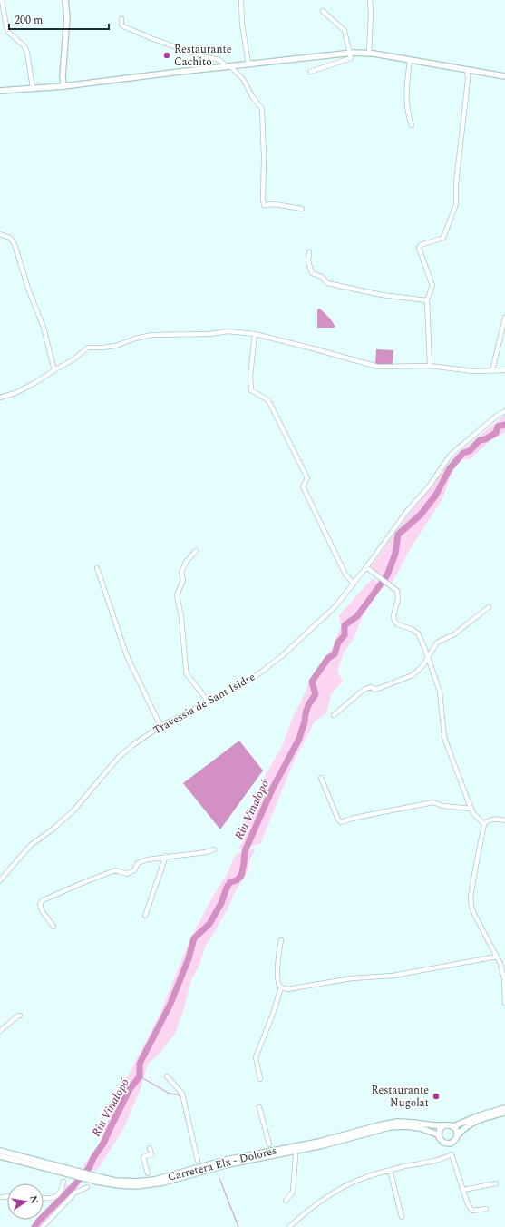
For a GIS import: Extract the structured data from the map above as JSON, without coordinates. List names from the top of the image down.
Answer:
{
  "streets": {
    "main road": ["Carretera Elx - Dolores"],
    "street": ["Travessia de Sant Isidre"]
  },
  "water": ["Riu Vinalopó"],
  "places": ["Restaurante Cachito", "Restaurante Nugolat"],
  "scale_bar": "200 m",
  "north": "right"
}
